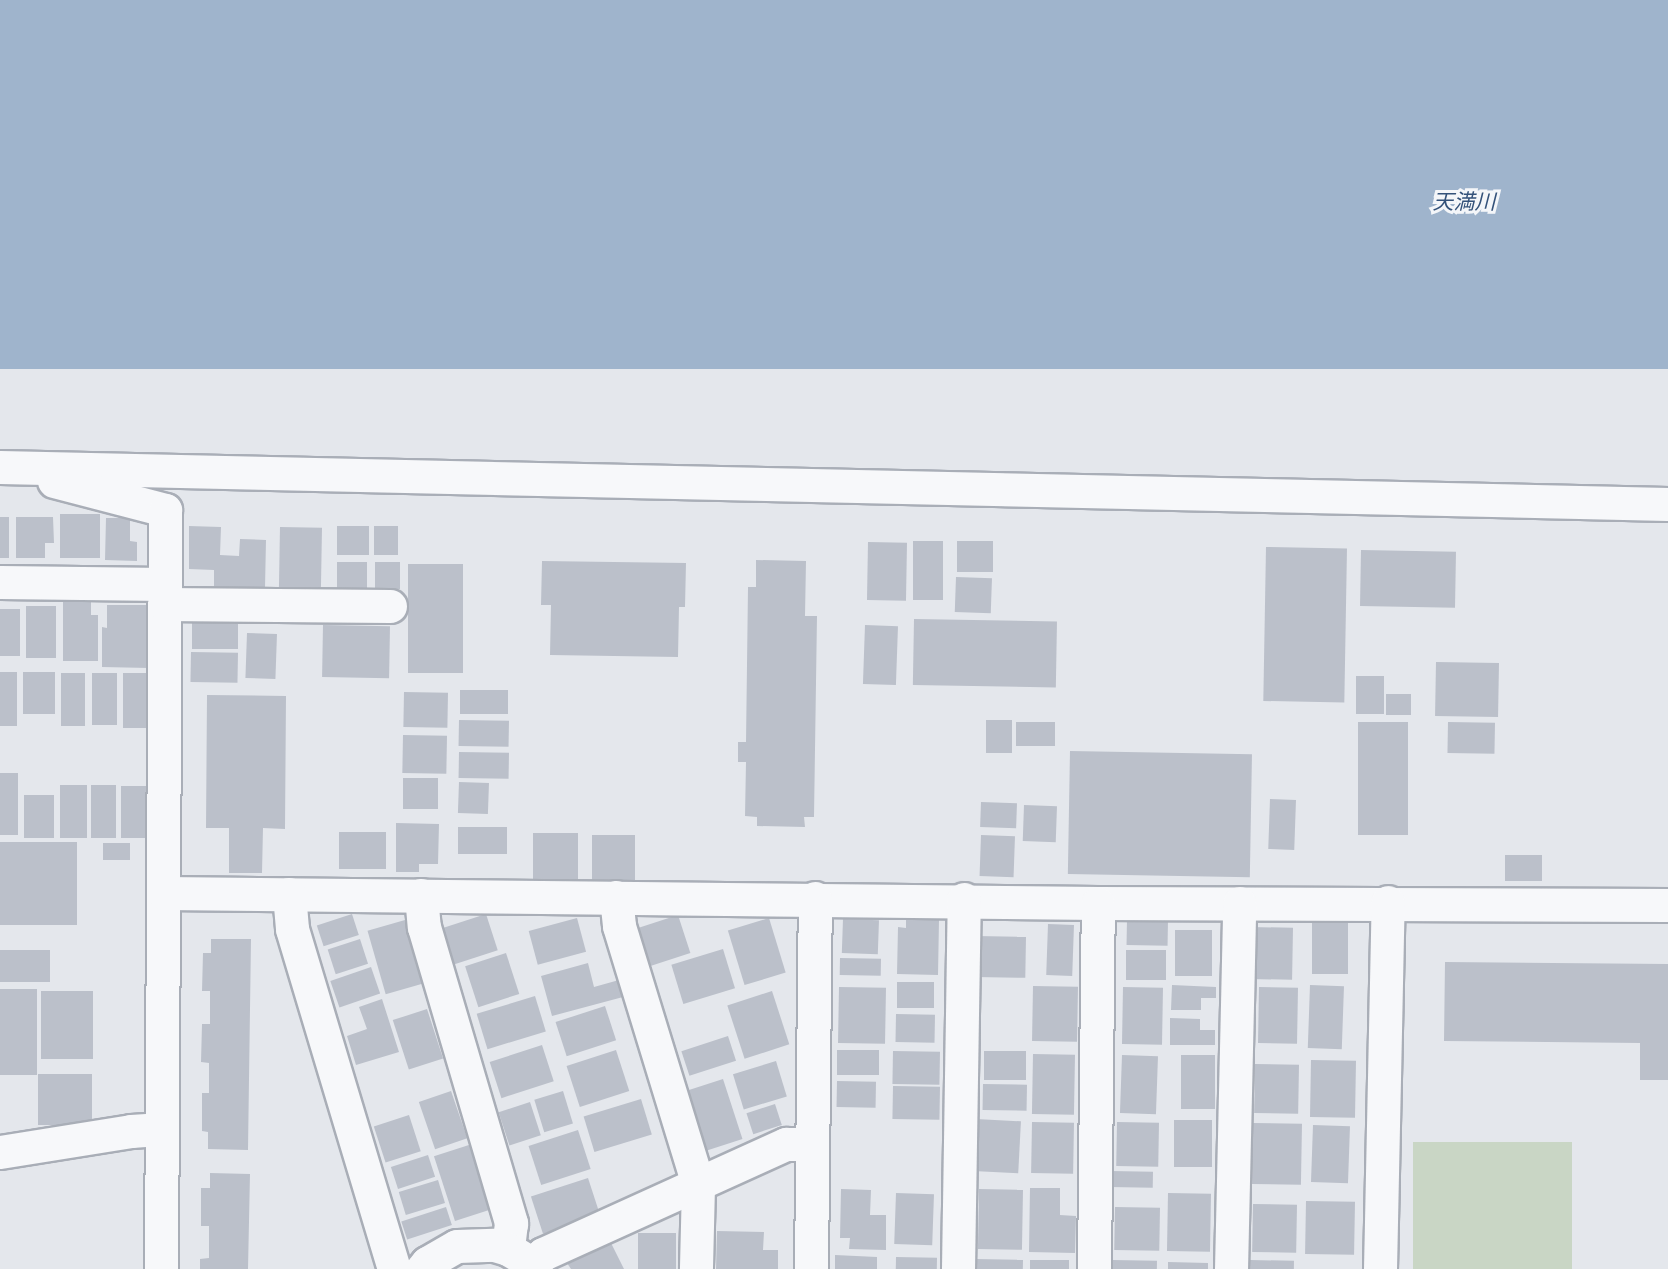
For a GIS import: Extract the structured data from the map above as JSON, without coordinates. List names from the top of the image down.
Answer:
{
  "water": ["天満川"]
}
